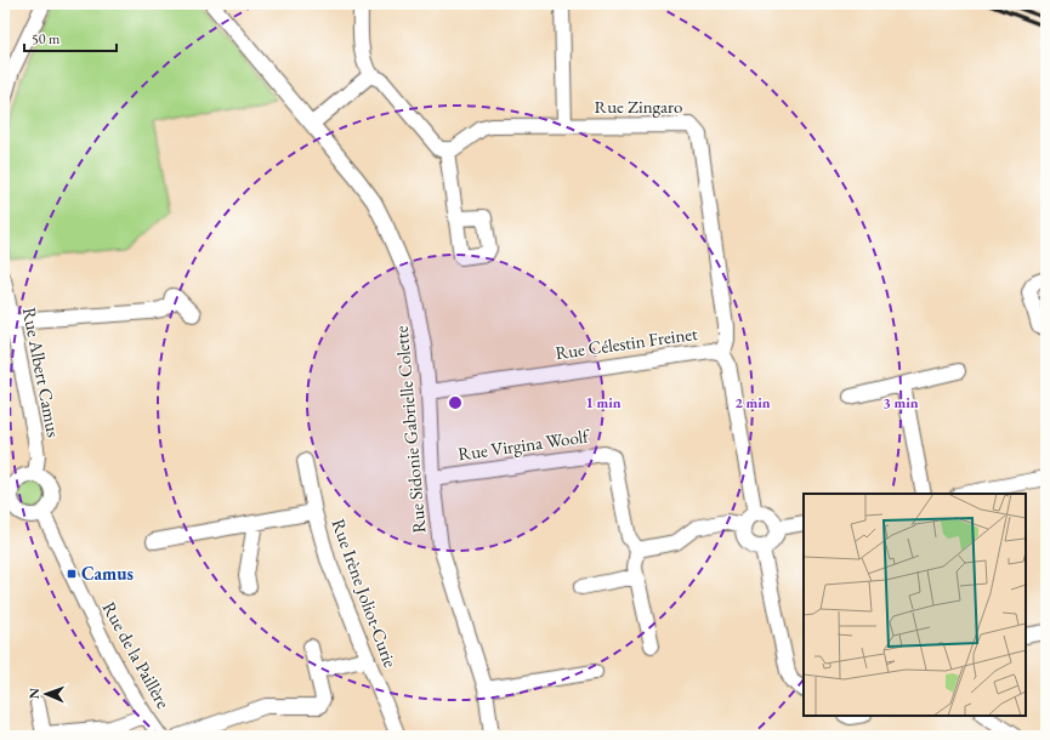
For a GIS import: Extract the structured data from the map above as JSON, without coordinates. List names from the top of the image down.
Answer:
{
  "streets": {
    "street": [
      "Rue Zingaro",
      "Rue Célestin Freinet",
      "Rue Albert Camus",
      "Rue Sidonie Gabrielle Colette",
      "Rue Virgina Woolf",
      "Rue Irène Joliot-Curie",
      "Rue de la Paillère"
    ]
  },
  "crossings": [
    ["Rue Zingaro", "Rue Célestin Freinet"],
    ["Rue Célestin Freinet", "Rue Sidonie Gabrielle Colette"],
    ["Rue Albert Camus", "Rue de la Paillère"],
    ["Rue Sidonie Gabrielle Colette", "Rue Virgina Woolf"]
  ],
  "places": {
    "transit": ["Camus"]
  },
  "scale_bar": "50 m",
  "north": "left",
  "rings": ["1 min", "2 min", "3 min"]
}
